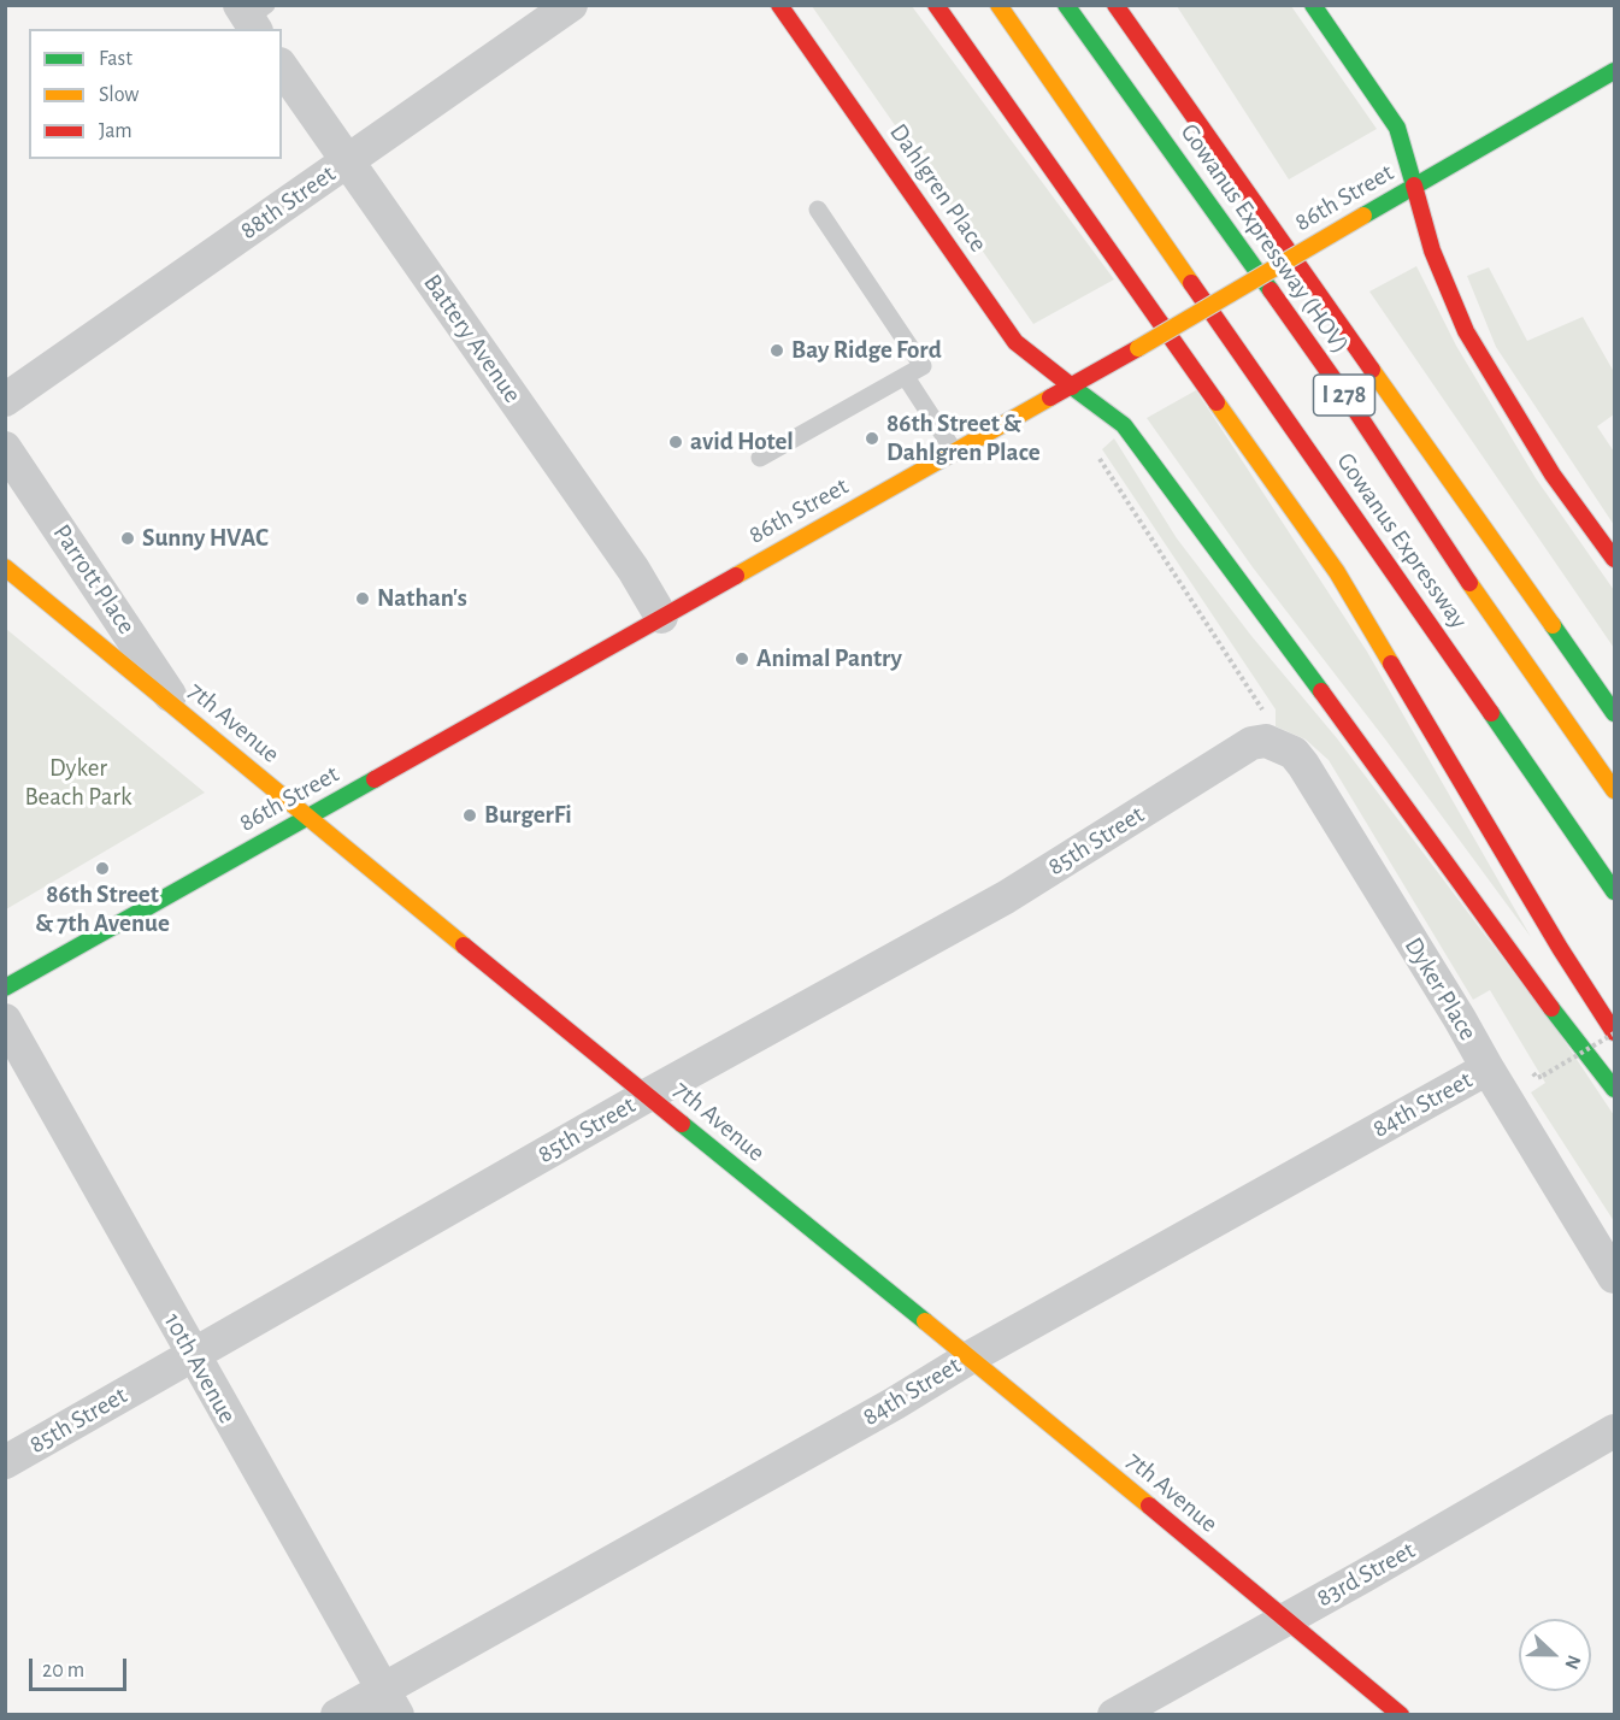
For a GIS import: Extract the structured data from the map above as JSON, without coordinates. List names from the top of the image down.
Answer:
{
  "streets": {
    "main road": [
      "Dahlgren Place",
      "86th Street",
      "Gowanus Expressway (HOV)",
      "I 278",
      "Gowanus Expressway",
      "7th Avenue"
    ],
    "street": [
      "88th Street",
      "Battery Avenue",
      "Parrott Place",
      "85th Street",
      "Dyker Place",
      "84th Street",
      "10th Avenue",
      "83rd Street"
    ]
  },
  "crossings": [
    ["Dahlgren Place", "86th Street"],
    ["86th Street", "Battery Avenue"],
    ["86th Street", "7th Avenue"],
    ["88th Street", "Battery Avenue"],
    ["Parrott Place", "7th Avenue"],
    ["7th Avenue", "85th Street"],
    ["7th Avenue", "84th Street"],
    ["7th Avenue", "83rd Street"],
    ["85th Street", "Dyker Place"],
    ["85th Street", "10th Avenue"],
    ["Dyker Place", "84th Street"],
    ["84th Street", "10th Avenue"]
  ],
  "parks": ["Dyker Beach Park"],
  "places": [
    "Bay Ridge Ford",
    "86th Street & Dahlgren Place",
    "avid Hotel",
    "Sunny HVAC",
    "Nathan's",
    "Animal Pantry",
    "BurgerFi",
    "86th Street & 7th Avenue"
  ],
  "legend": ["Fast", "Slow", "Jam"],
  "scale_bar": "20 m",
  "north": "right"
}
